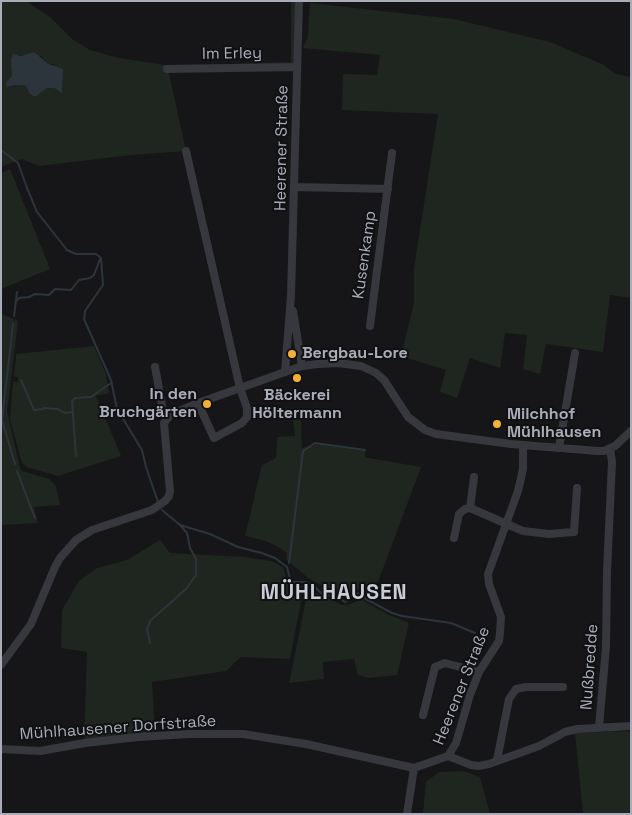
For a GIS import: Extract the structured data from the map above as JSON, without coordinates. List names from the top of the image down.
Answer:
{
  "streets": {
    "street": [
      "Im Erley",
      "Heerener Straße",
      "Kusenkamp",
      "Nußbredde",
      "Mühlhausener Dorfstraße"
    ]
  },
  "crossings": [
    ["Im Erley", "Heerener Straße"],
    ["Heerener Straße", "Kusenkamp"],
    ["Heerener Straße", "Nußbredde"],
    ["Heerener Straße", "Mühlhausener Dorfstraße"]
  ],
  "districts": ["MÜHLHAUSEN"],
  "places": [
    "Bergbau-Lore",
    "Bäckerei Höltermann",
    "In den Bruchgärten",
    "Milchhof Mühlhausen"
  ]
}
